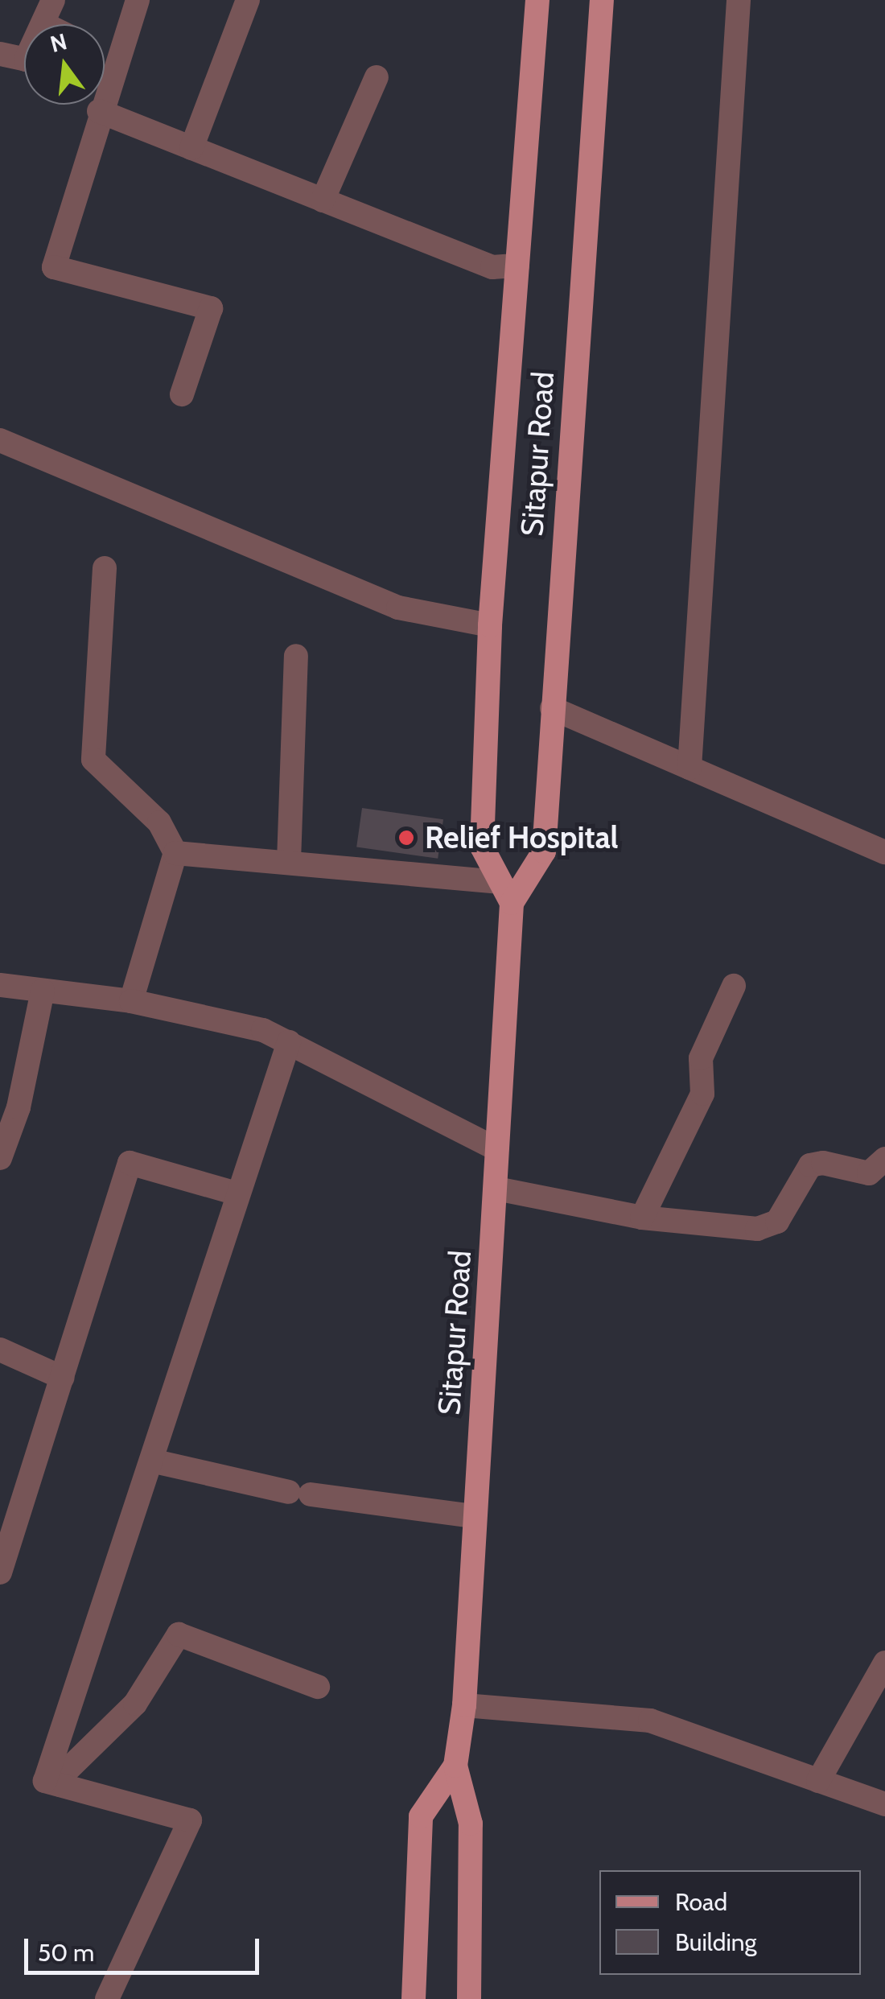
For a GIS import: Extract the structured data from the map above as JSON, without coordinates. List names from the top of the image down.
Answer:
{
  "streets": {
    "main road": ["Sitapur Road"]
  },
  "places": ["Relief Hospital"],
  "legend": ["Road", "Building"],
  "scale_bar": "50 m",
  "north": "top"
}
